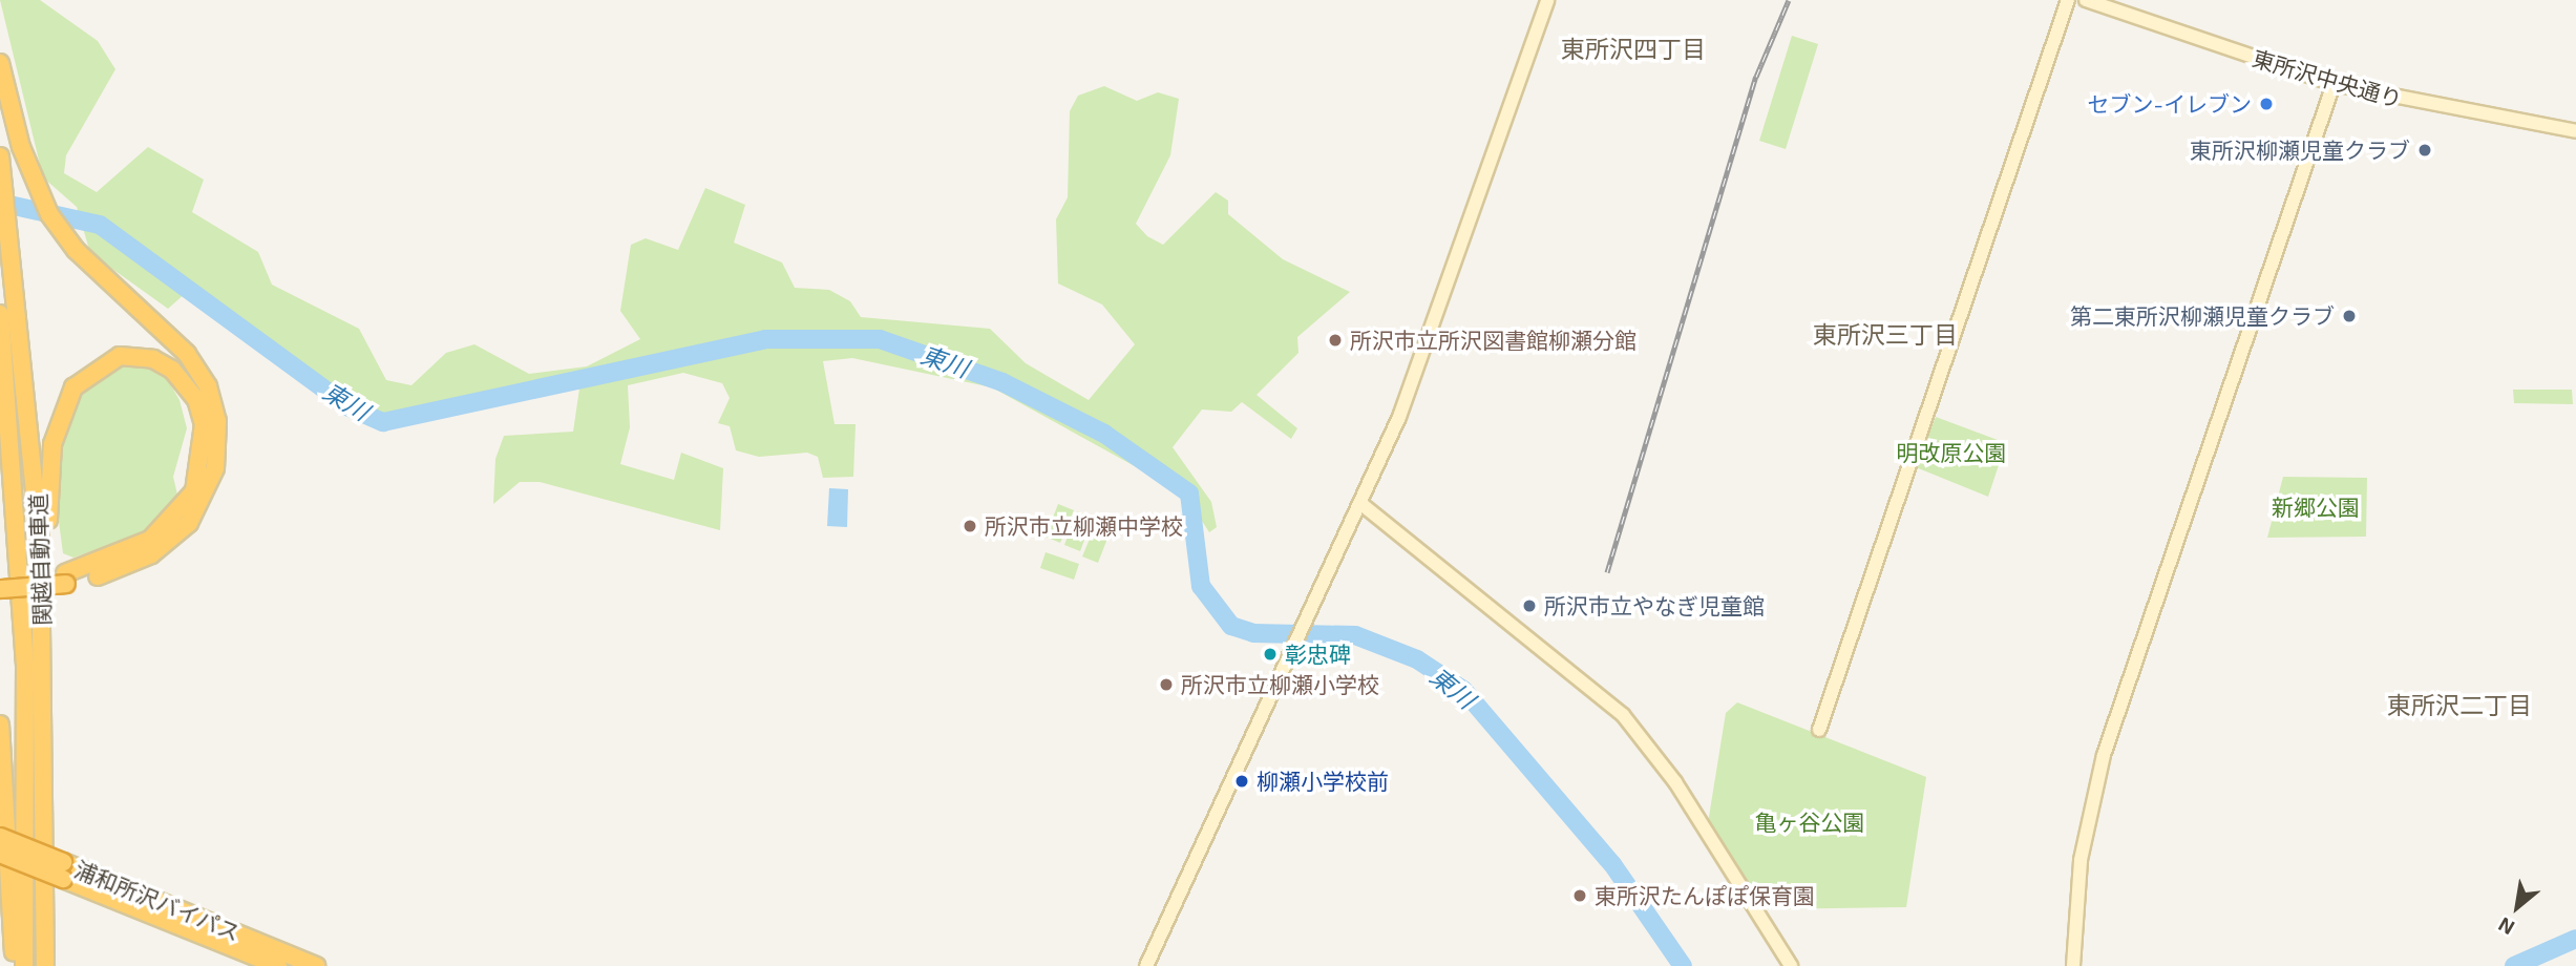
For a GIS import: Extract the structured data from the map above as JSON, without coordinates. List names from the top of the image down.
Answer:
{
  "streets": {
    "highway": ["関越自動車道", "浦和所沢バイパス"],
    "street": ["東所沢中央通り"]
  },
  "districts": ["東所沢四丁目", "東所沢三丁目", "東所沢二丁目"],
  "water": ["東川"],
  "parks": ["明改原公園", "新郷公園", "亀ヶ谷公園"],
  "places": [
    "セブン-イレブン",
    "東所沢柳瀬児童クラブ",
    "第二東所沢柳瀬児童クラブ",
    "所沢市立所沢図書館柳瀬分館",
    "所沢市立柳瀬中学校",
    "所沢市立やなぎ児童館",
    "彰忠碑",
    "所沢市立柳瀬小学校",
    "柳瀬小学校前",
    "東所沢たんぽぽ保育園"
  ],
  "north": "bottom left"
}
